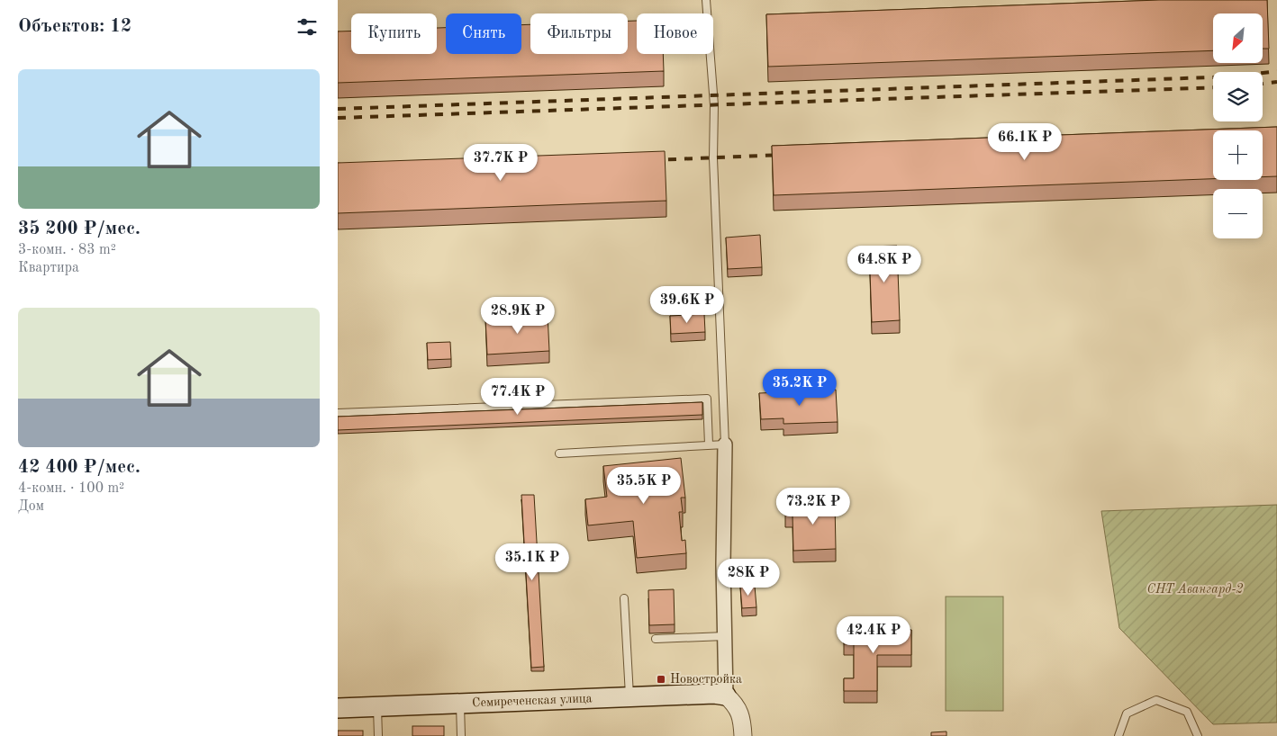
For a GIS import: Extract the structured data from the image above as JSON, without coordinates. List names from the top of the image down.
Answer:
{
  "streets": {
    "main road": ["Семиреченская улица"]
  },
  "parks": ["СНТ Авангард-2"],
  "places": {
    "transit": ["Новостройка"]
  },
  "north": "bottom left",
  "page": {
    "heading": "Объектов: 12",
    "map_buttons": ["+", "−"],
    "chip": [
      "Купить",
      "Снять",
      "Фильтры",
      "Новое"
    ],
    "list": [
      {
        "name": "35 200 ₽/мес.",
        "note": "3-комн. · 83 m² · Квартира"
      },
      {
        "name": "42 400 ₽/мес.",
        "note": "4-комн. · 100 m² · Дом"
      }
    ],
    "price": [
      "66.1K ₽",
      "37.7K ₽",
      "64.8K ₽",
      "39.6K ₽",
      "28.9K ₽",
      "35.2K ₽",
      "77.4K ₽",
      "35.5K ₽",
      "73.2K ₽",
      "35.1K ₽",
      "28K ₽",
      "42.4K ₽"
    ]
  }
}
